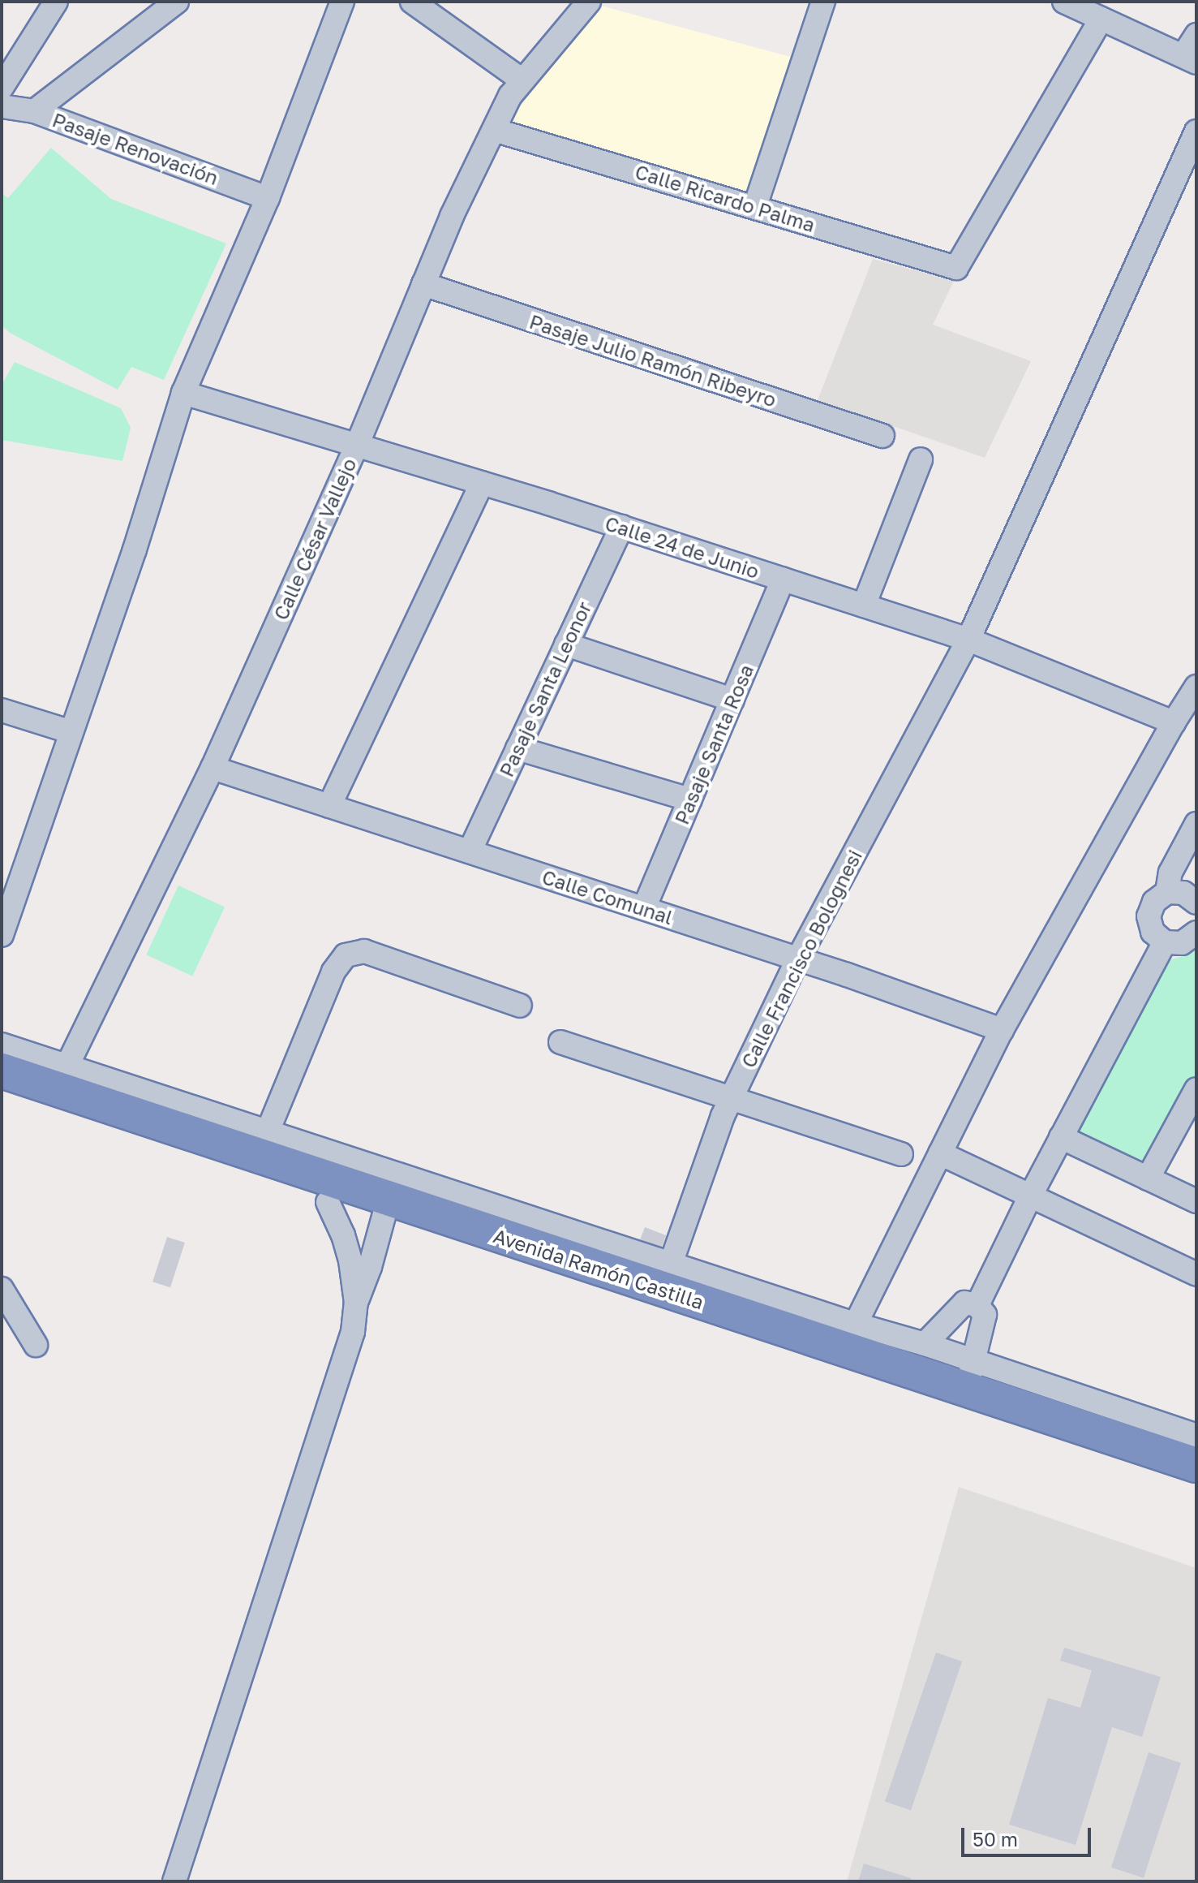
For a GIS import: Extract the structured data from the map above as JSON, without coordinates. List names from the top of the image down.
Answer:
{
  "streets": {
    "highway": ["Avenida Ramón Castilla"],
    "street": [
      "Pasaje Renovación",
      "Calle Ricardo Palma",
      "Pasaje Julio Ramón Ribeyro",
      "Calle César Vallejo",
      "Calle 24 de Junio",
      "Pasaje Santa Leonor",
      "Pasaje Santa Rosa",
      "Calle Comunal",
      "Calle Francisco Bolognesi"
    ]
  },
  "crossings": [
    ["Calle Ricardo Palma", "Calle César Vallejo"],
    ["Pasaje Julio Ramón Ribeyro", "Calle César Vallejo"],
    ["Calle César Vallejo", "Calle 24 de Junio"],
    ["Calle César Vallejo", "Calle Comunal"],
    ["Calle César Vallejo", "Avenida Ramón Castilla"],
    ["Calle 24 de Junio", "Pasaje Santa Leonor"],
    ["Calle 24 de Junio", "Pasaje Santa Rosa"],
    ["Calle 24 de Junio", "Calle Francisco Bolognesi"],
    ["Pasaje Santa Leonor", "Calle Comunal"],
    ["Pasaje Santa Rosa", "Calle Comunal"],
    ["Calle Comunal", "Calle Francisco Bolognesi"],
    ["Calle Francisco Bolognesi", "Avenida Ramón Castilla"]
  ],
  "scale_bar": "50 m"
}
